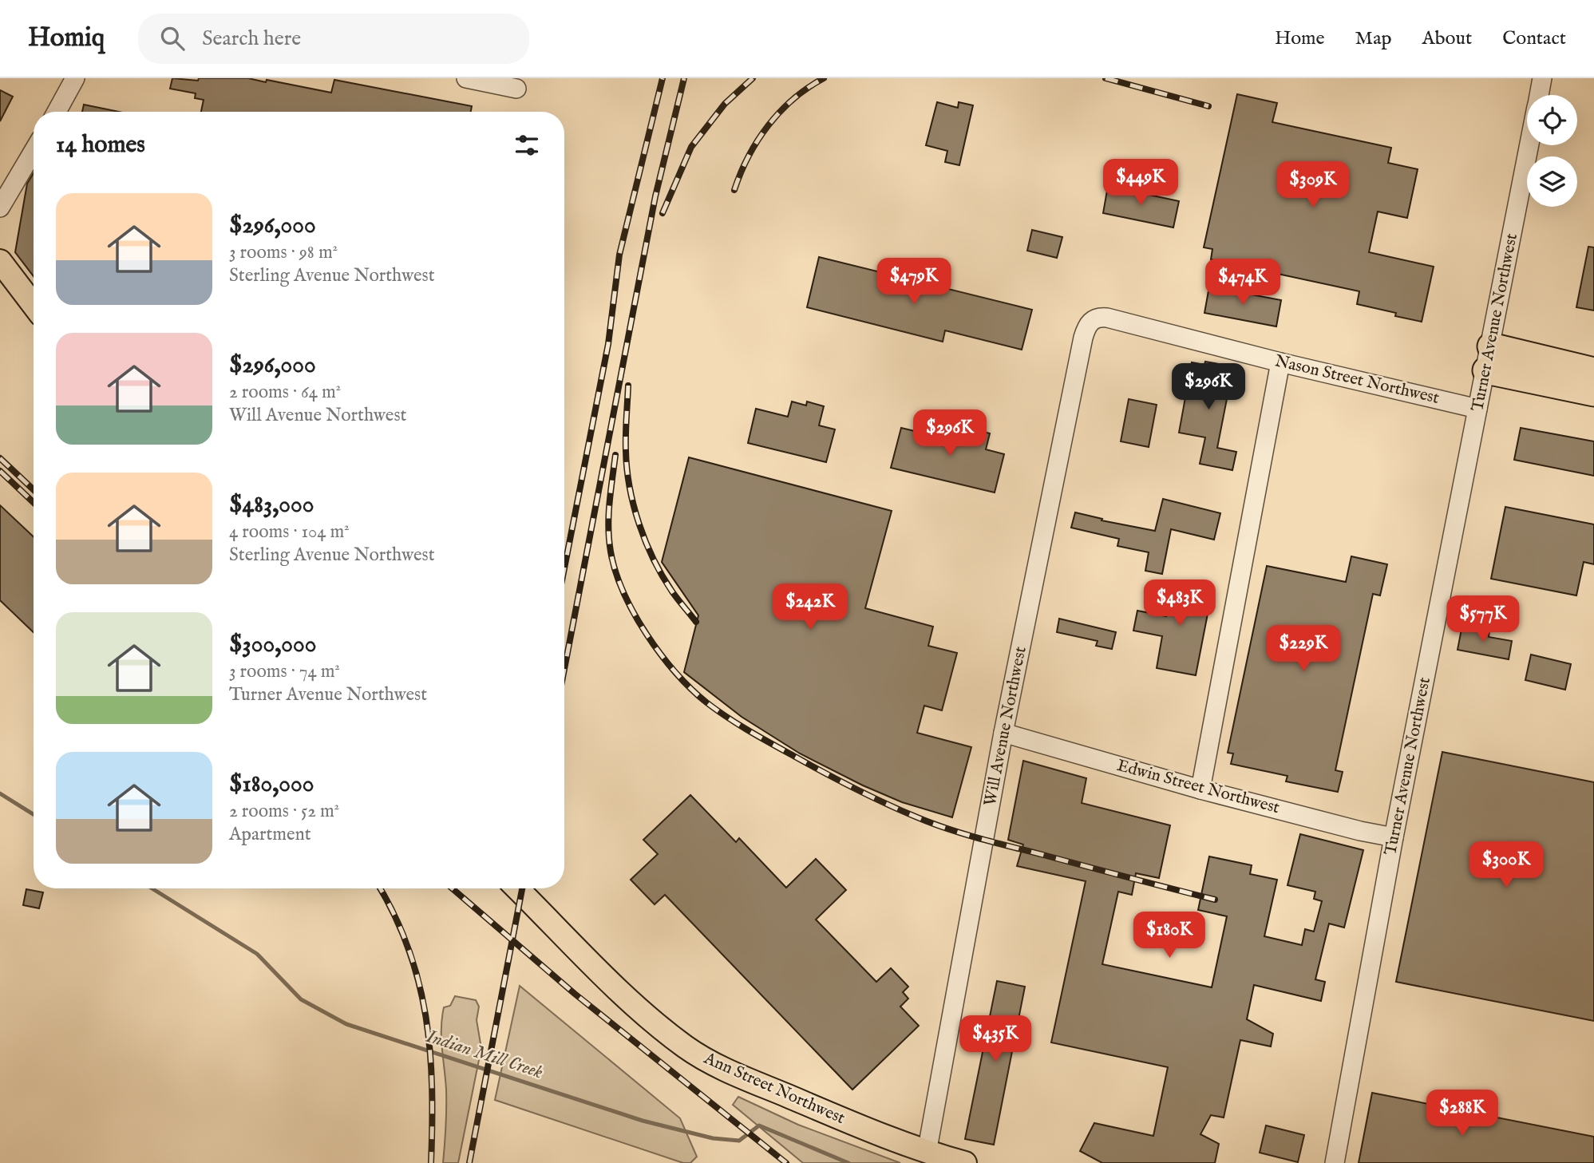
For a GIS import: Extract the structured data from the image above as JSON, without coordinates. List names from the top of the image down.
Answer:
{
  "streets": {
    "main road": ["Ann Street Northwest"],
    "street": [
      "Turner Avenue Northwest",
      "Nason Street Northwest",
      "Will Avenue Northwest",
      "Edwin Street Northwest"
    ]
  },
  "crossings": [
    ["Turner Avenue Northwest", "Nason Street Northwest"],
    ["Turner Avenue Northwest", "Edwin Street Northwest"],
    ["Nason Street Northwest", "Will Avenue Northwest"],
    ["Will Avenue Northwest", "Edwin Street Northwest"],
    ["Will Avenue Northwest", "Ann Street Northwest"]
  ],
  "water": ["Indian Mill Creek"],
  "page": {
    "header": "Homiq",
    "search": "Search here",
    "nav": [
      "Home",
      "Map",
      "About",
      "Contact"
    ],
    "heading": "14 homes",
    "price": [
      "$449K",
      "$309K",
      "$479K",
      "$474K",
      "$296K",
      "$296K",
      "$483K",
      "$242K",
      "$577K",
      "$229K",
      "$300K",
      "$180K",
      "$435K",
      "$288K"
    ],
    "list": [
      {
        "name": "$296,000",
        "note": "3 rooms · 98 m² · Sterling Avenue Northwest"
      },
      {
        "name": "$296,000",
        "note": "2 rooms · 64 m² · Will Avenue Northwest"
      },
      {
        "name": "$483,000",
        "note": "4 rooms · 104 m² · Sterling Avenue Northwest"
      },
      {
        "name": "$300,000",
        "note": "3 rooms · 74 m² · Turner Avenue Northwest"
      },
      {
        "name": "$180,000",
        "note": "2 rooms · 52 m² · Apartment"
      }
    ]
  }
}
